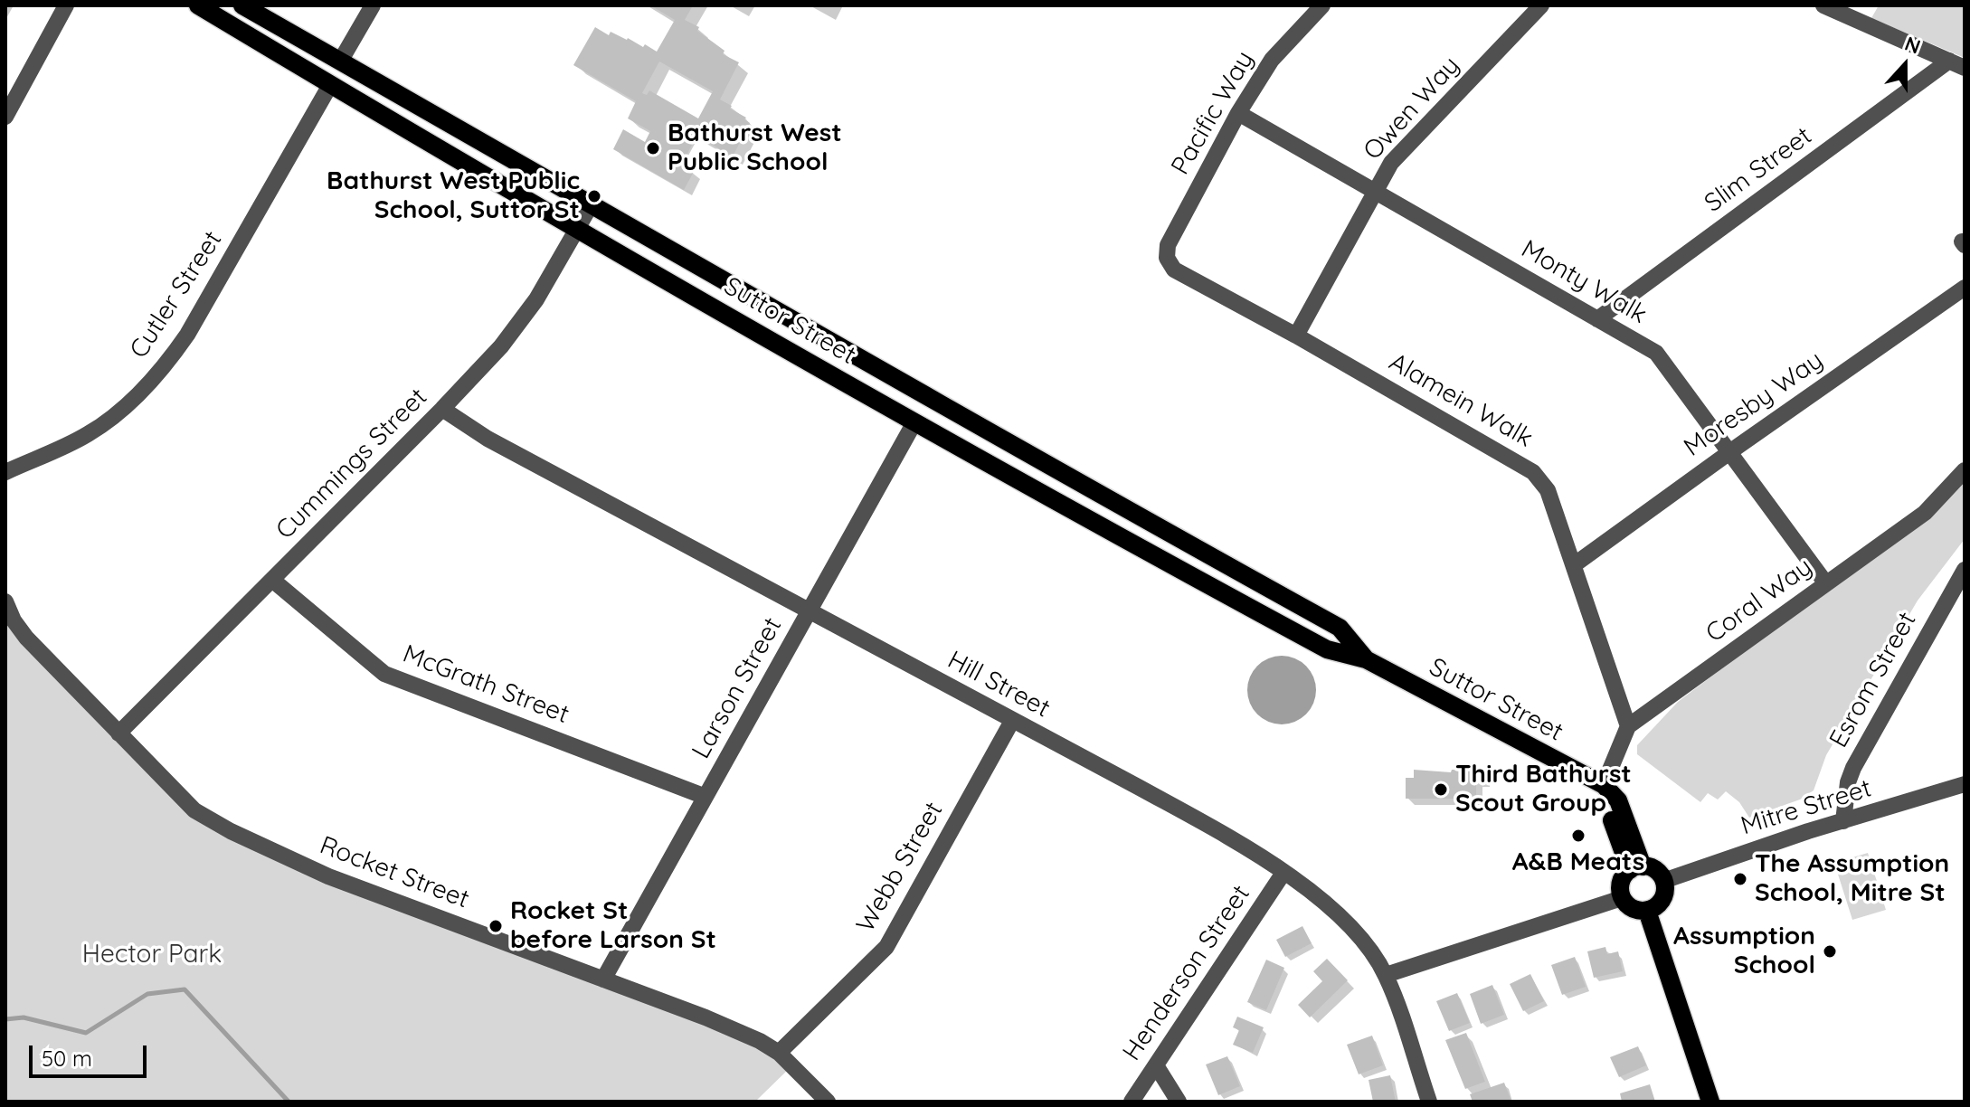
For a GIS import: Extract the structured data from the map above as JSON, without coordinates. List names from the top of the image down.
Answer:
{
  "streets": {
    "main road": ["Suttor Street"],
    "street": [
      "Owen Way",
      "Pacific Way",
      "Slim Street",
      "Monty Walk",
      "Cutler Street",
      "Alamein Walk",
      "Moresby Way",
      "Cummings Street",
      "Coral Way",
      "Esrom Street",
      "McGrath Street",
      "Hill Street",
      "Larson Street",
      "Mitre Street",
      "Webb Street",
      "Rocket Street",
      "Henderson Street"
    ]
  },
  "crossings": [
    ["Owen Way", "Monty Walk"],
    ["Owen Way", "Alamein Walk"],
    ["Pacific Way", "Monty Walk"],
    ["Pacific Way", "Alamein Walk"],
    ["Slim Street", "Monty Walk"],
    ["Monty Walk", "Moresby Way"],
    ["Monty Walk", "Coral Way"],
    ["Cutler Street", "Suttor Street"],
    ["Suttor Street", "Cummings Street"],
    ["Suttor Street", "Larson Street"],
    ["Suttor Street", "Mitre Street"],
    ["Alamein Walk", "Moresby Way"],
    ["Alamein Walk", "Coral Way"],
    ["Cummings Street", "McGrath Street"],
    ["Cummings Street", "Hill Street"],
    ["Cummings Street", "Rocket Street"],
    ["Esrom Street", "Mitre Street"],
    ["McGrath Street", "Larson Street"],
    ["Hill Street", "Larson Street"],
    ["Hill Street", "Webb Street"],
    ["Hill Street", "Henderson Street"],
    ["Larson Street", "Rocket Street"],
    ["Webb Street", "Rocket Street"]
  ],
  "parks": ["Hector Park"],
  "places": [
    "Bathurst West Public School",
    "Bathurst West Public School, Suttor St",
    "Third Bathurst Scout Group",
    "A&B Meats",
    "The Assumption School, Mitre St",
    "Rocket St before Larson St",
    "Assumption School"
  ],
  "scale_bar": "50 m",
  "north": "top"
}
